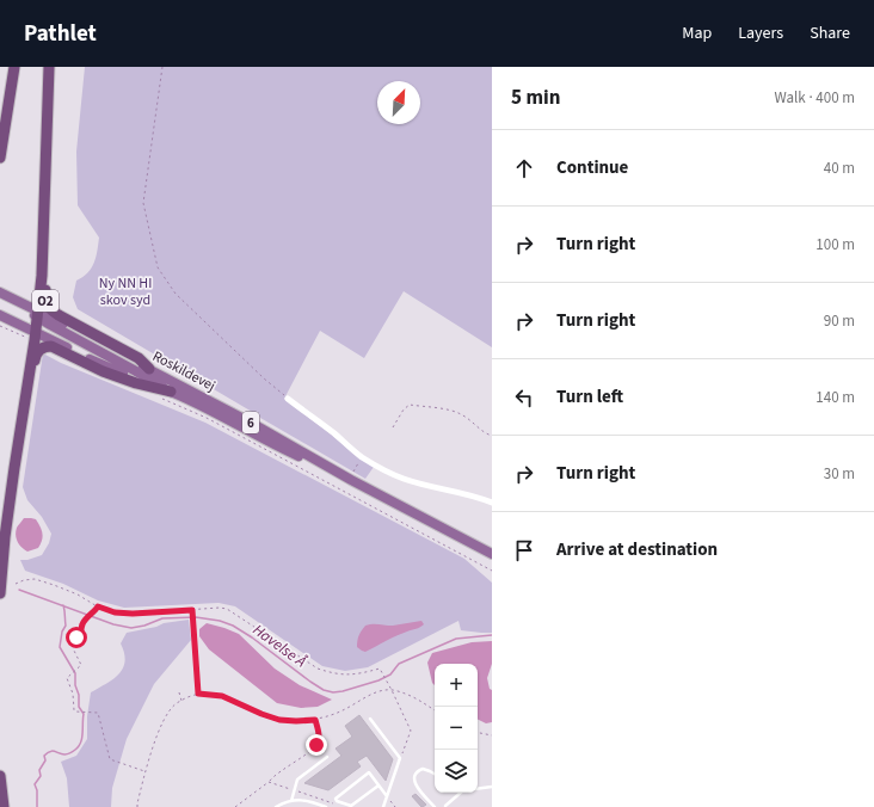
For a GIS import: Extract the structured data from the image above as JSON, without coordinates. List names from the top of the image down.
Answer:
{
  "streets": {
    "highway": ["O2"],
    "main road": ["Roskildevej", "6"]
  },
  "crossings": [
    ["O2", "Roskildevej"]
  ],
  "water": ["Havelse Å"],
  "parks": ["Ny NN HI skov syd"],
  "north": "top right",
  "page": {
    "header": "Pathlet",
    "nav": ["Map", "Layers", "Share"],
    "heading": ["5 min", "Walk · 400 m"],
    "list": [
      ["Continue", "40 m"],
      ["Turn right", "100 m"],
      ["Turn right", "90 m"],
      ["Turn left", "140 m"],
      ["Turn right", "30 m"],
      "Arrive at destination"
    ],
    "map_buttons": ["+", "−"]
  }
}
